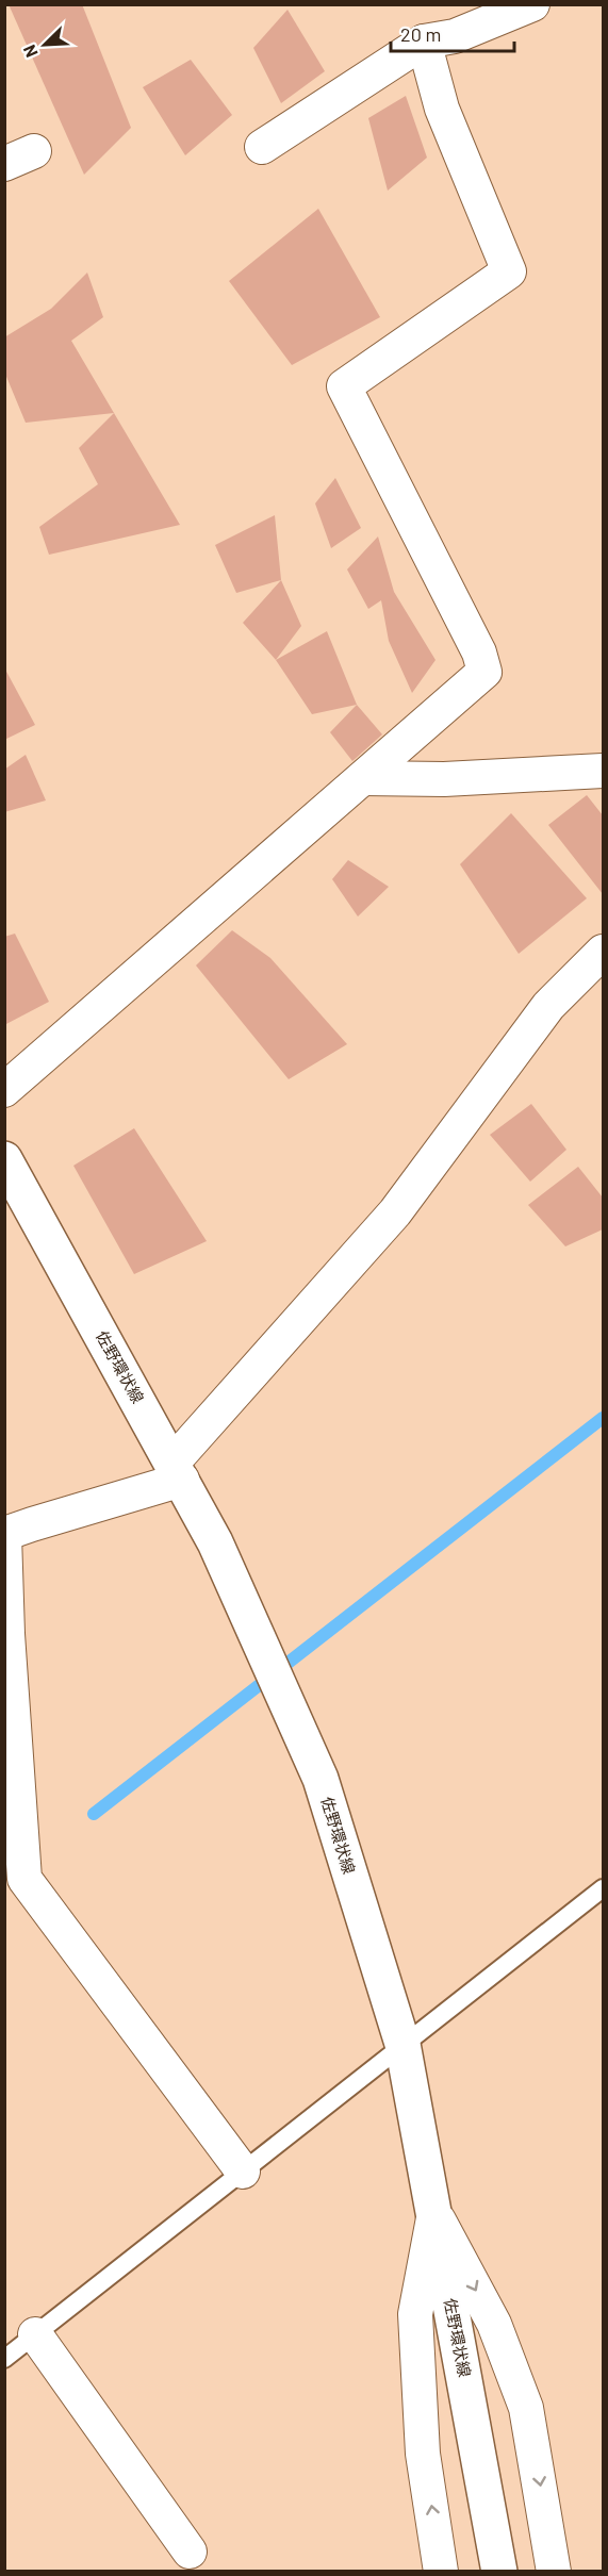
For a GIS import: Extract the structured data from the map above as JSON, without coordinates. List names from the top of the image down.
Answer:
{
  "streets": {
    "main road": ["佐野環状線"]
  },
  "scale_bar": "20 m",
  "north": "bottom left"
}
